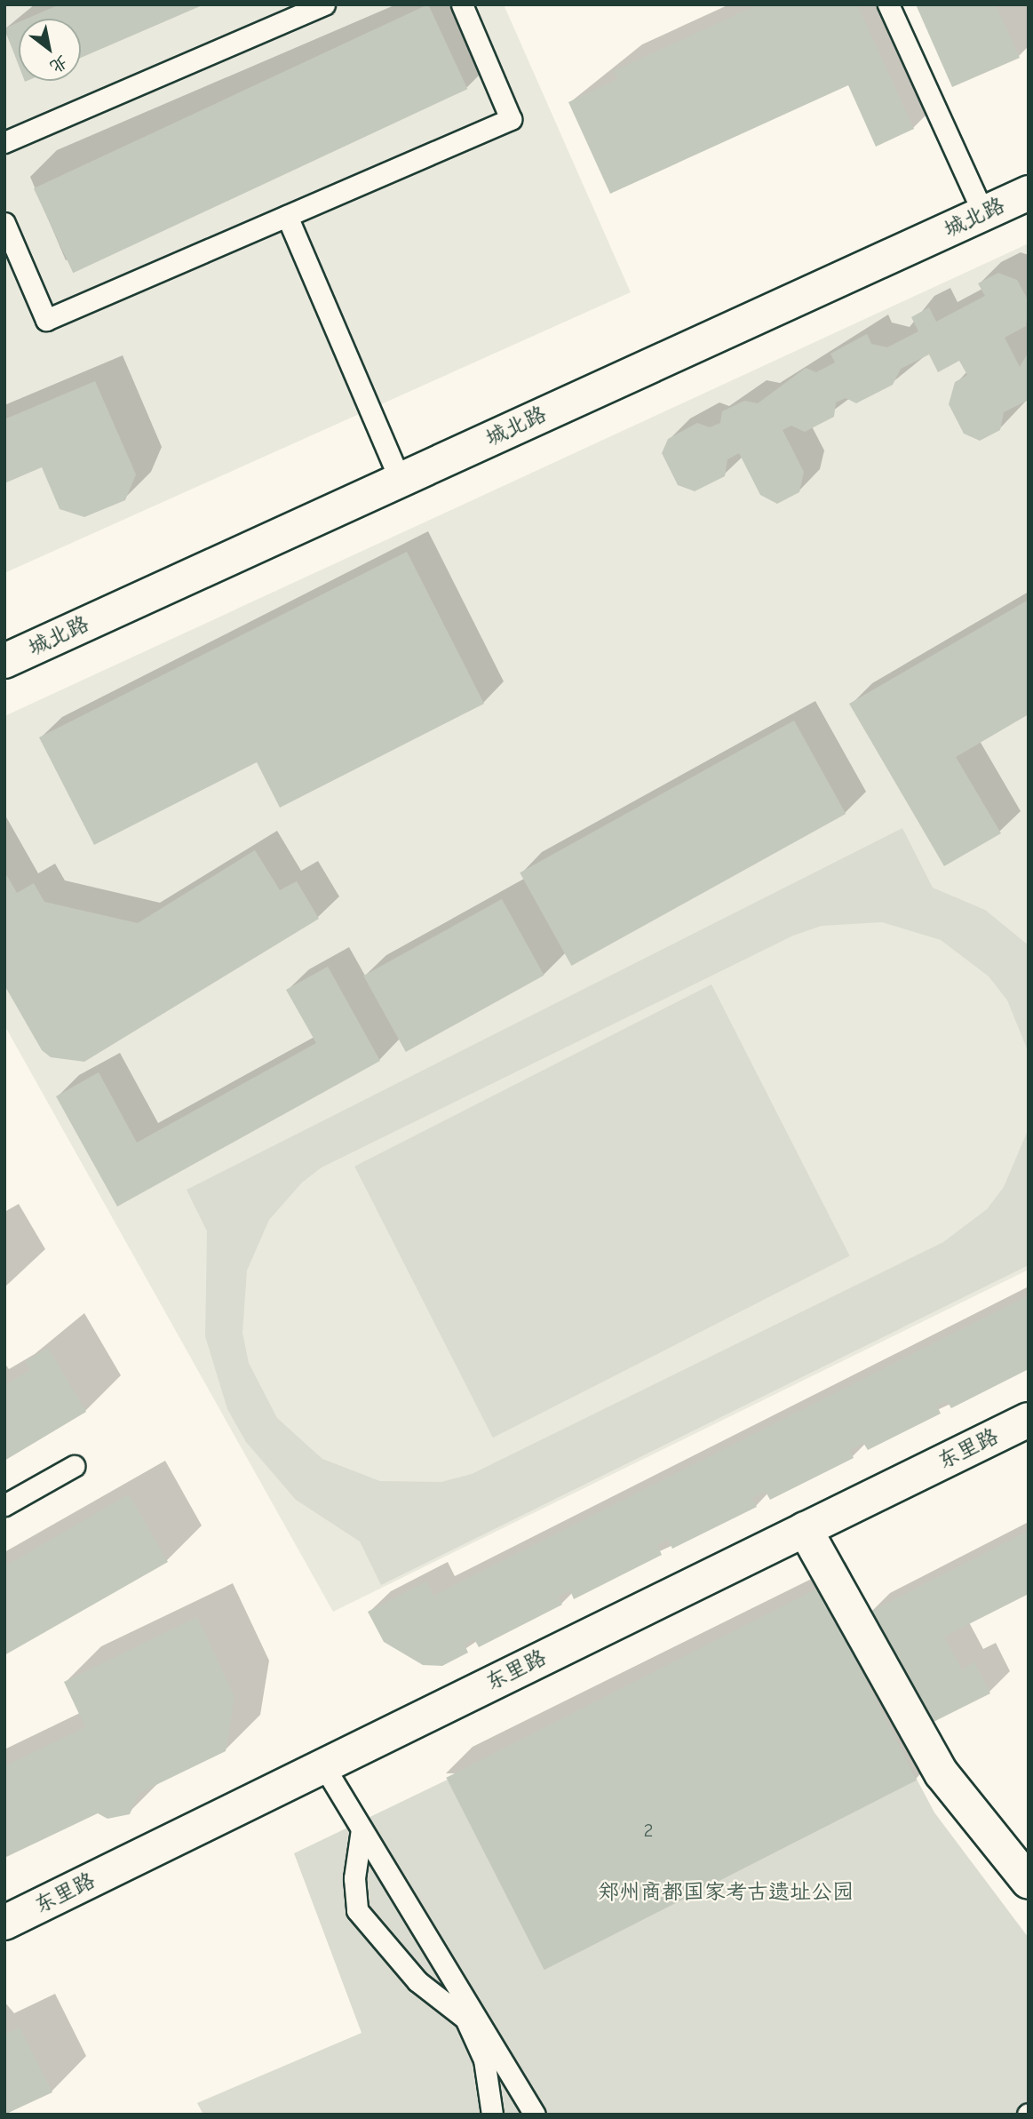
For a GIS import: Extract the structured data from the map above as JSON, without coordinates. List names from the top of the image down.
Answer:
{
  "streets": {
    "street": ["城北路", "东里路"]
  },
  "parks": ["郑州商都国家考古遗址公园"],
  "house_numbers": ["2"],
  "north": "bottom right"
}
